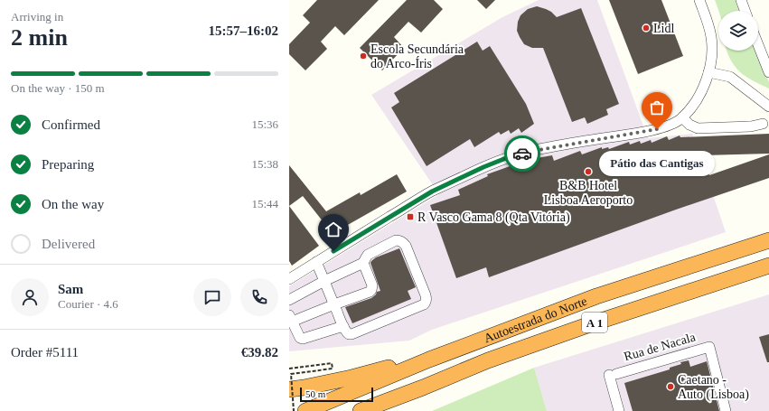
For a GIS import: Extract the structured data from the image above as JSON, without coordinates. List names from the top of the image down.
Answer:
{
  "streets": {
    "highway": ["Autoestrada do Norte", "A 1"],
    "street": ["Rua de Nacala"]
  },
  "places": {
    "other": [
      "Lidl",
      "Escola Secundária do Arco-Íris",
      "Pátio das Cantigas",
      "B&B Hotel Lisboa Aeroporto",
      "Caetano - Auto (Lisboa)"
    ],
    "transit": ["R Vasco Gama 8 (Qta Vitória)"]
  },
  "scale_bar": "50 m",
  "page": {
    "heading": ["2 min", "Arriving in", "15:57–16:02"],
    "panel": [
      "Sam",
      "Courier · 4.6",
      "Order #5111",
      "€39.82"
    ],
    "bar": "On the way · 150 m",
    "list": [
      ["Confirmed", "15:36"],
      ["Preparing", "15:38"],
      ["On the way", "15:44"],
      "Delivered"
    ],
    "bubble": "Pátio das Cantigas",
    "scale": "50 m"
  }
}
